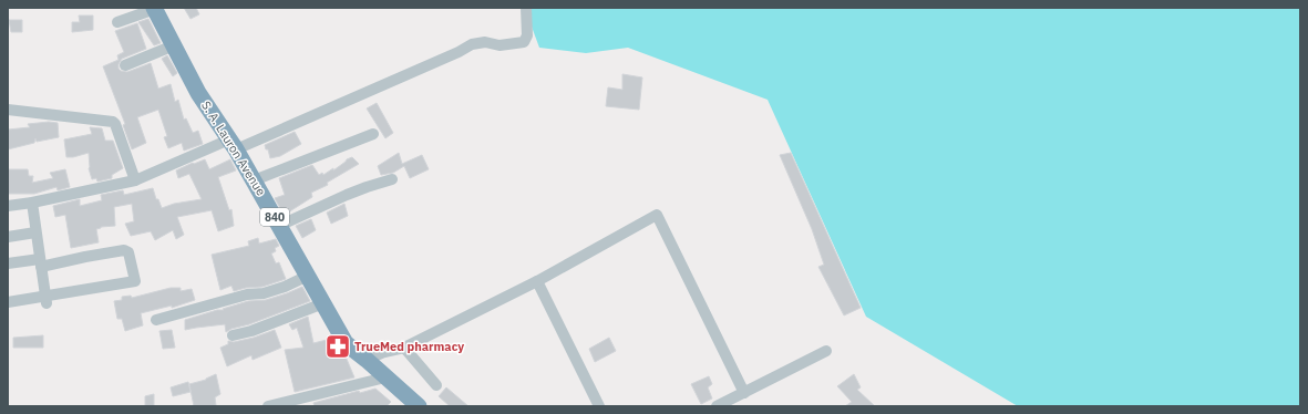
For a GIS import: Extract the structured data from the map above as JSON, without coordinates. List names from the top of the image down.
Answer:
{
  "streets": {
    "highway": ["S. A. Lauron Avenue", "840"]
  },
  "places": {
    "pharmacy": ["TrueMed pharmacy"]
  }
}
